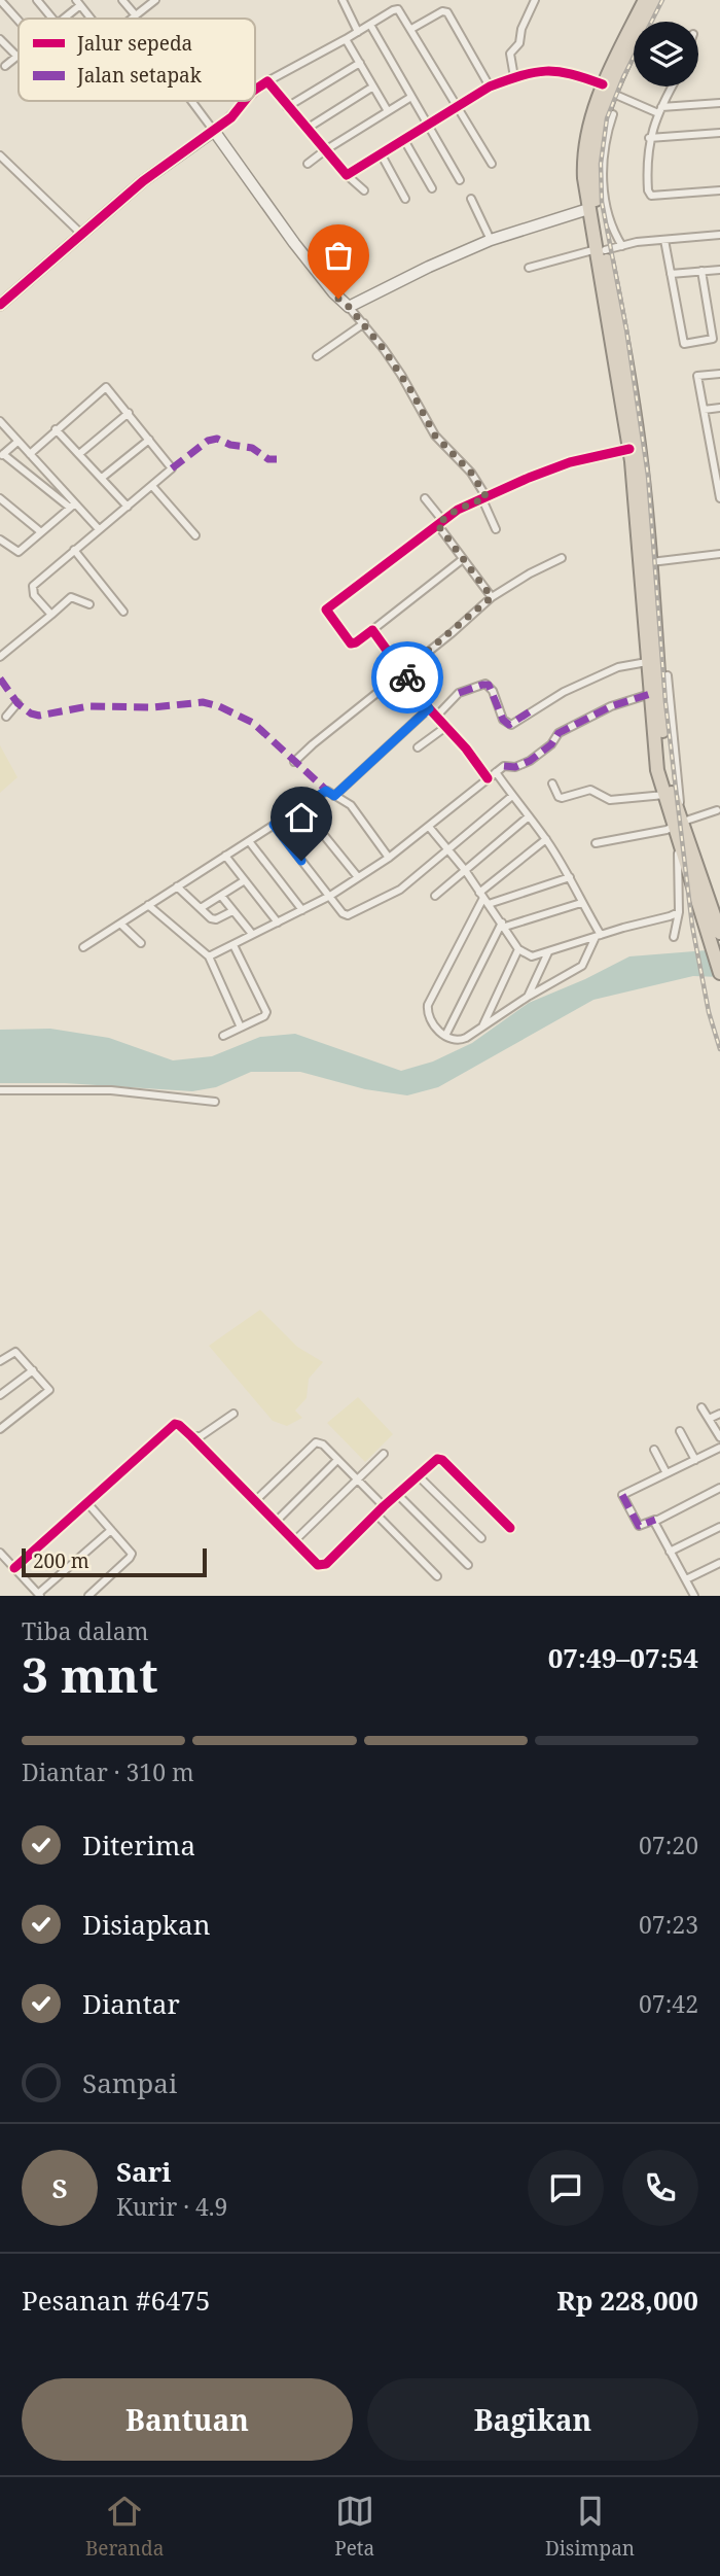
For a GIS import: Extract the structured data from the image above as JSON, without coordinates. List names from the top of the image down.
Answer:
{
  "legend": ["Jalur sepeda", "Jalan setapak"],
  "scale_bar": "200 m",
  "page": {
    "scale": "200 m",
    "heading": ["3 mnt", "Tiba dalam", "07:49–07:54"],
    "panel": [
      "Sari",
      "Kurir · 4.9",
      "Pesanan #6475",
      "Rp 228,000"
    ],
    "bar": "Diantar · 310 m",
    "list": [
      ["Diterima", "07:20"],
      ["Disiapkan", "07:23"],
      ["Diantar", "07:42"],
      "Sampai"
    ],
    "round": "S",
    "buttons": ["Bantuan", "Bagikan"],
    "tabs": ["Beranda", "Peta", "Disimpan"]
  }
}
